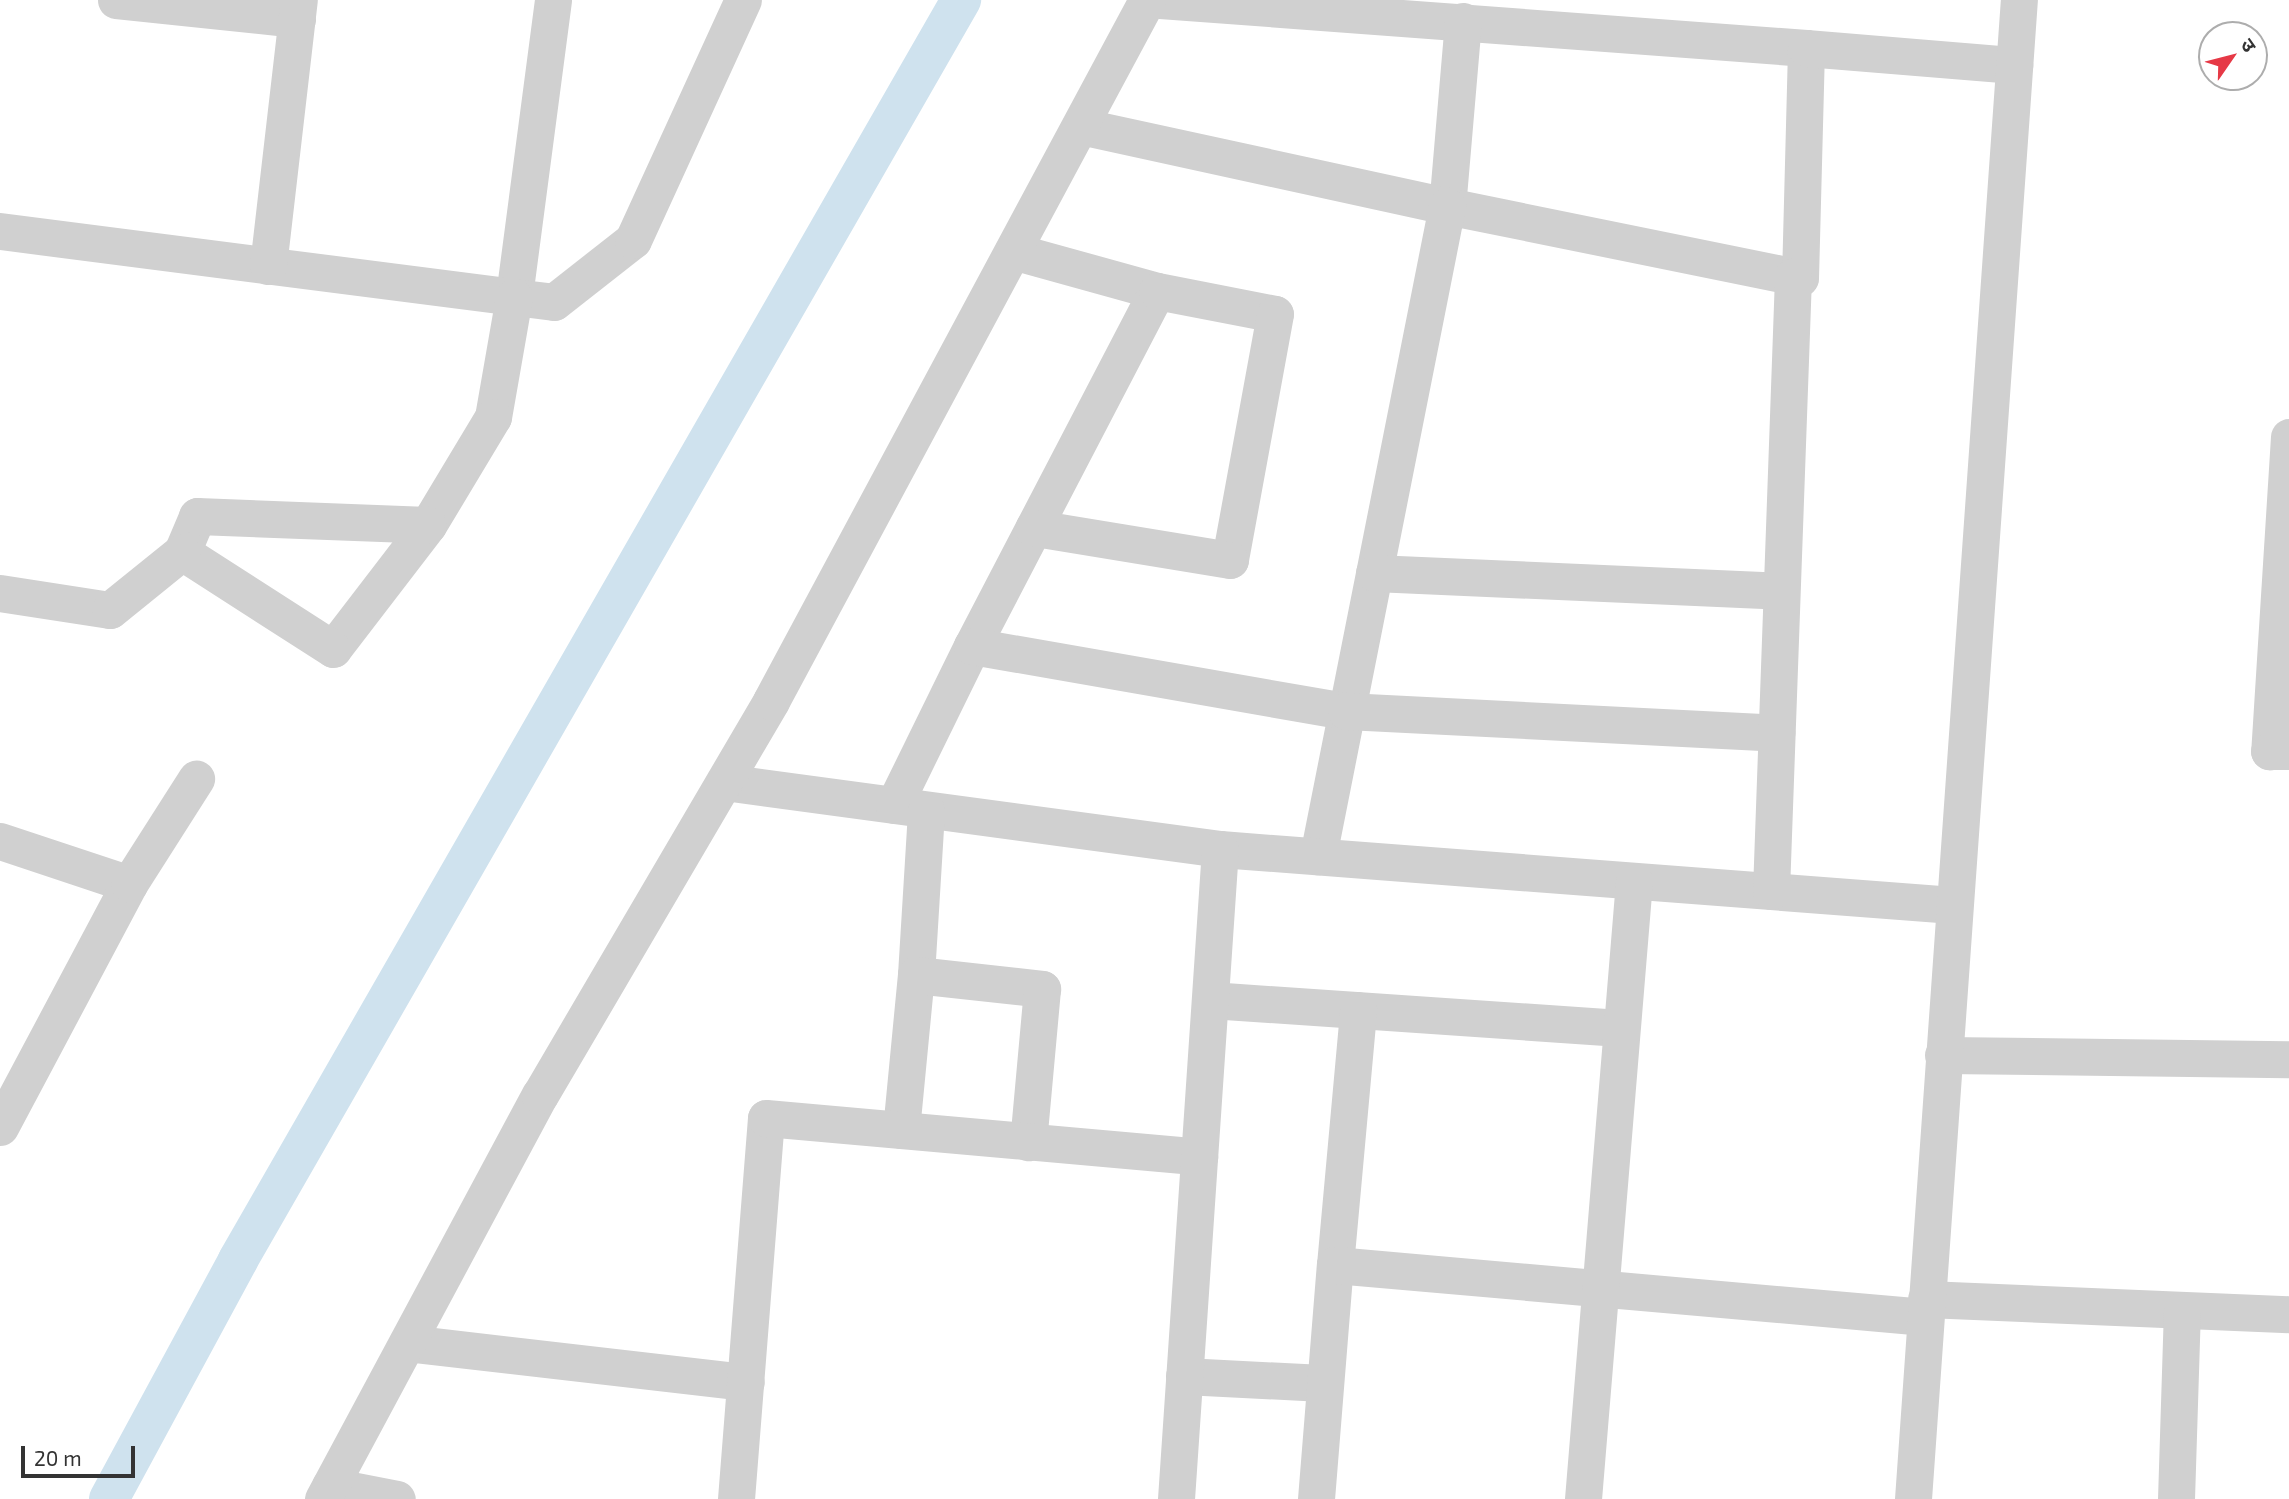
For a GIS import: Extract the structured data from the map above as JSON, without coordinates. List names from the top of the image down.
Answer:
{
  "scale_bar": "20 m",
  "north": "top right"
}
